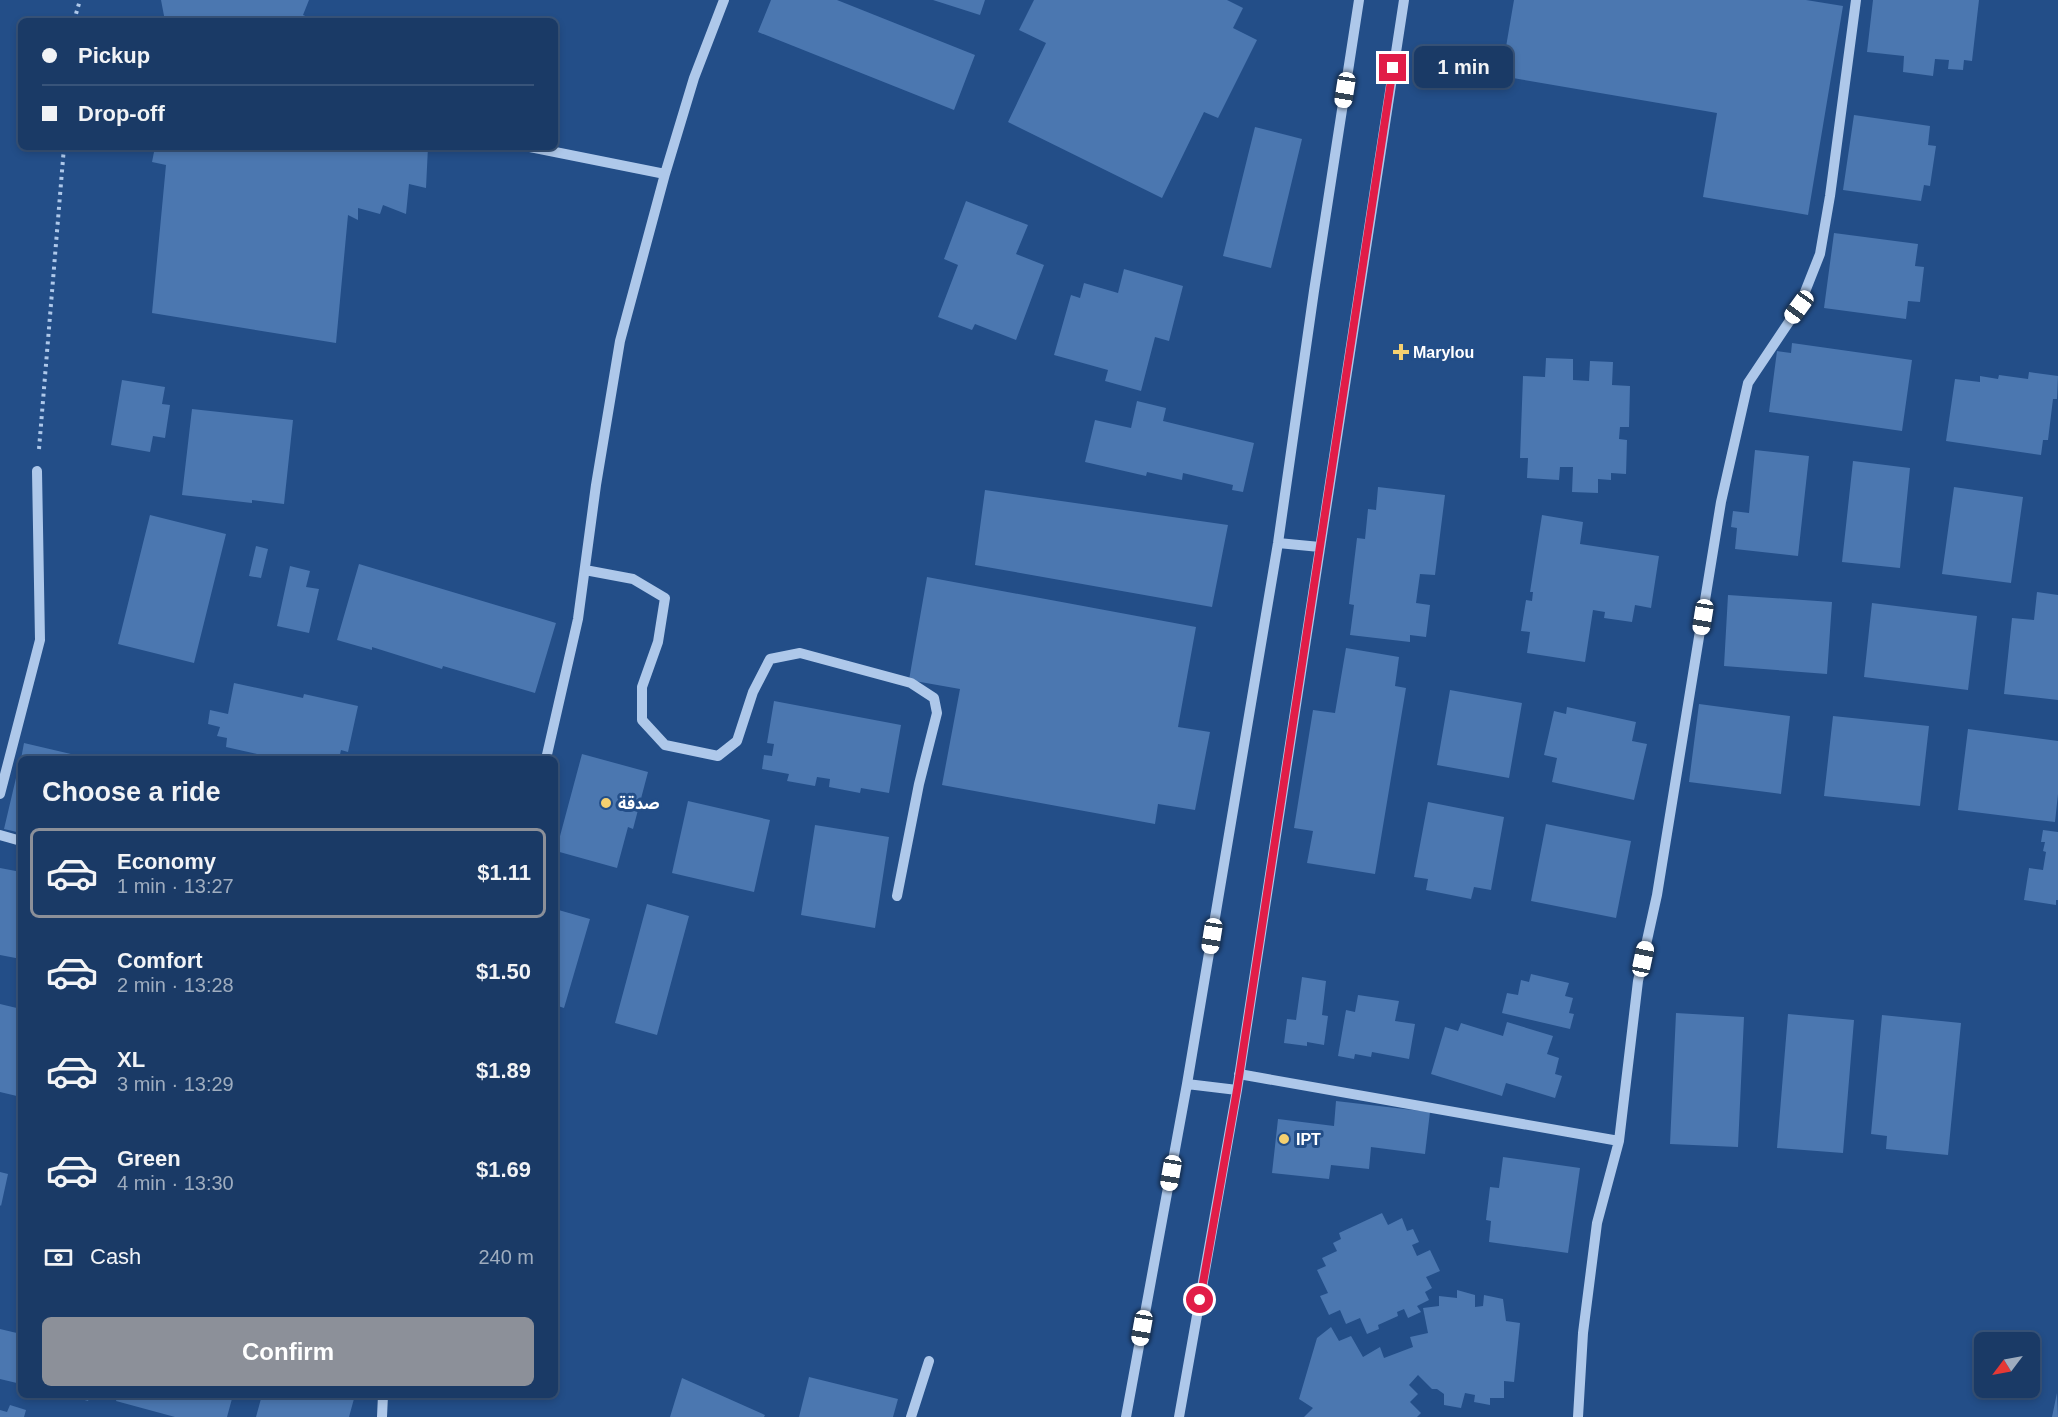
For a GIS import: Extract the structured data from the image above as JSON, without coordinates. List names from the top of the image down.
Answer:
{
  "places": {
    "health": ["Marylou"],
    "other": ["صدقة", "IPT"]
  },
  "north": "bottom left",
  "page": {
    "banner": ["Pickup", "Drop-off"],
    "bubble": "1 min",
    "heading": "Choose a ride",
    "list": [
      {
        "name": "Economy",
        "note": "1 min · 13:27",
        "value": "$1.11"
      },
      {
        "name": "Comfort",
        "note": "2 min · 13:28",
        "value": "$1.50"
      },
      {
        "name": "XL",
        "note": "3 min · 13:29",
        "value": "$1.89"
      },
      {
        "name": "Green",
        "note": "4 min · 13:30",
        "value": "$1.69"
      }
    ],
    "pay": ["Cash", "240 m"],
    "buttons": "Confirm"
  }
}
